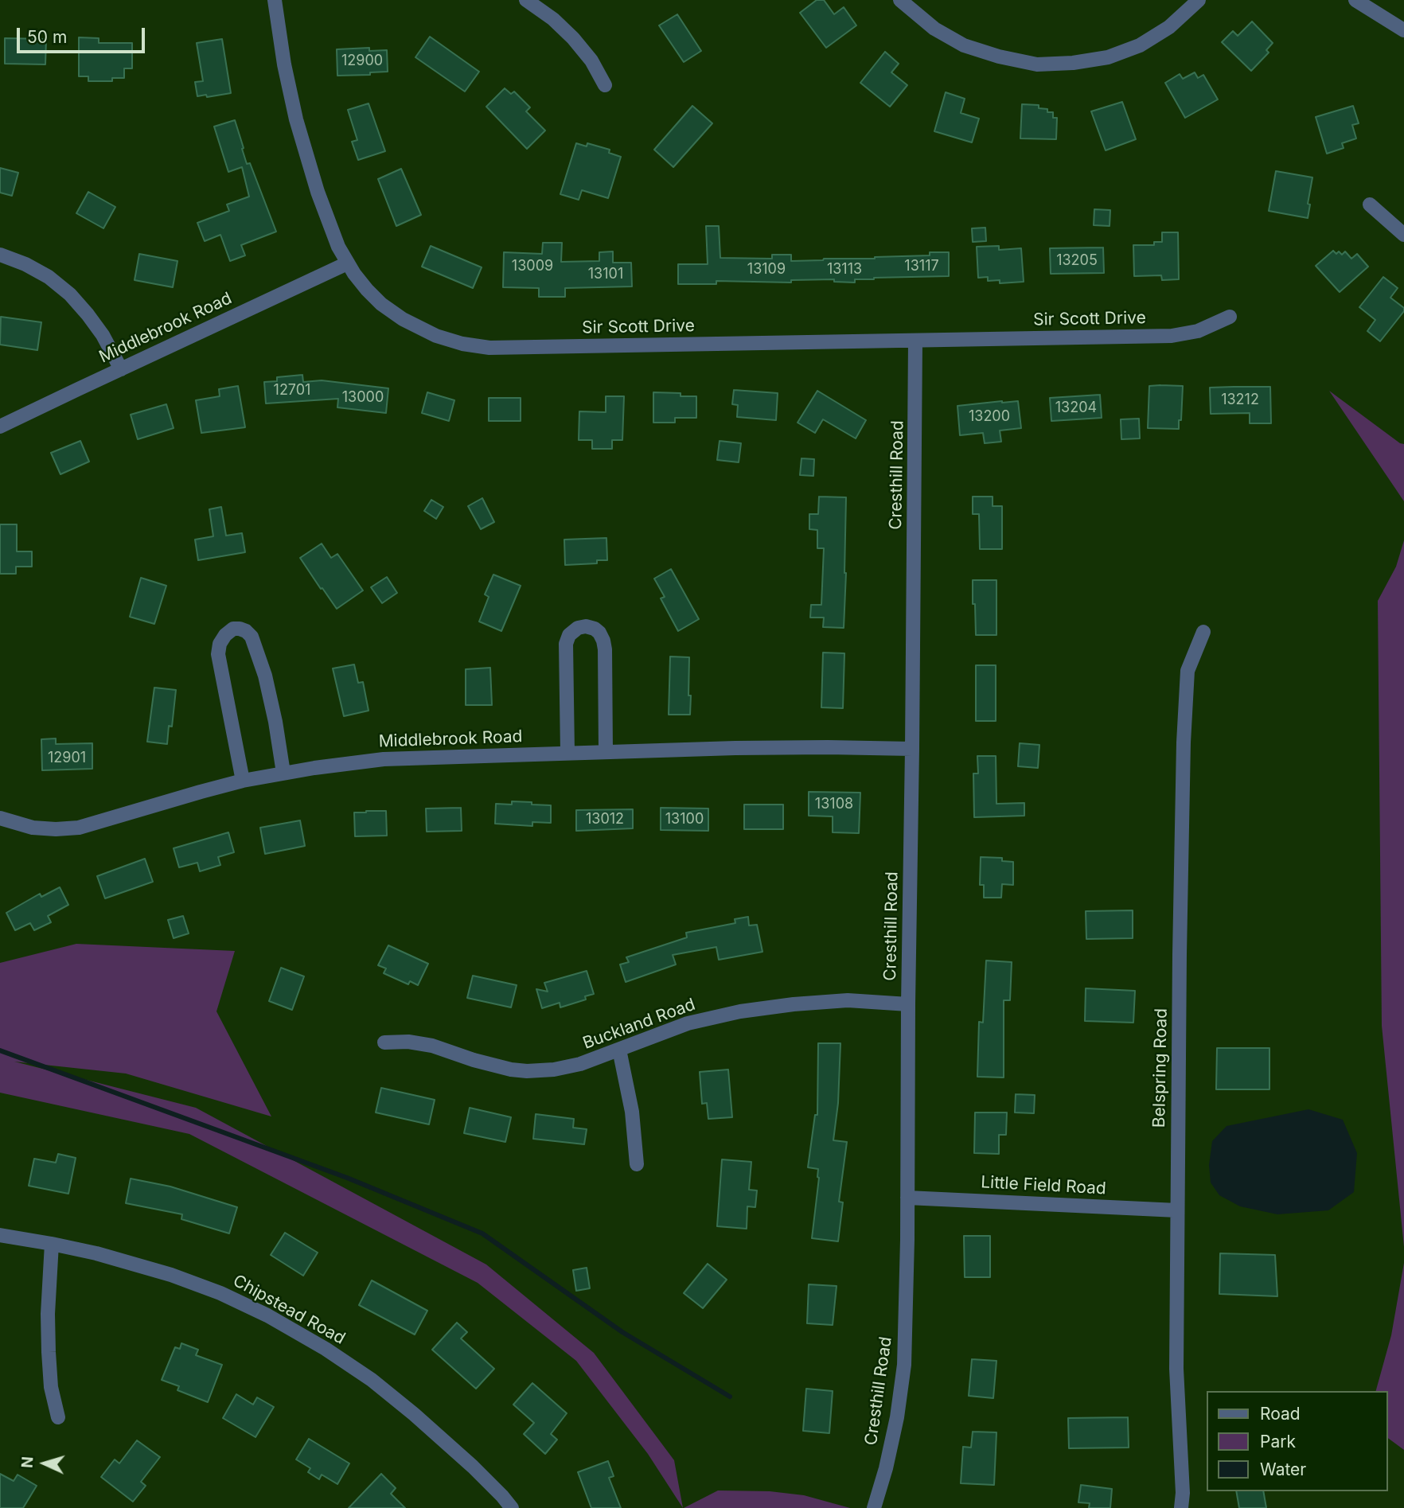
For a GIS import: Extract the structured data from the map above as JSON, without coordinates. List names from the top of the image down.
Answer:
{
  "streets": {
    "street": [
      "Sir Scott Drive",
      "Middlebrook Road",
      "Cresthill Road",
      "Buckland Road",
      "Belspring Road",
      "Little Field Road",
      "Chipstead Road"
    ]
  },
  "crossings": [
    ["Sir Scott Drive", "Middlebrook Road"],
    ["Sir Scott Drive", "Cresthill Road"],
    ["Middlebrook Road", "Cresthill Road"],
    ["Cresthill Road", "Buckland Road"],
    ["Cresthill Road", "Little Field Road"],
    ["Belspring Road", "Little Field Road"]
  ],
  "house_numbers": [
    "12900",
    "13205",
    "13009",
    "13117",
    "13109",
    "13113",
    "13101",
    "12701",
    "13000",
    "13212",
    "13204",
    "13200",
    "12901",
    "13108",
    "13012",
    "13100"
  ],
  "legend": ["Road", "Park", "Water"],
  "scale_bar": "50 m",
  "north": "left"
}
